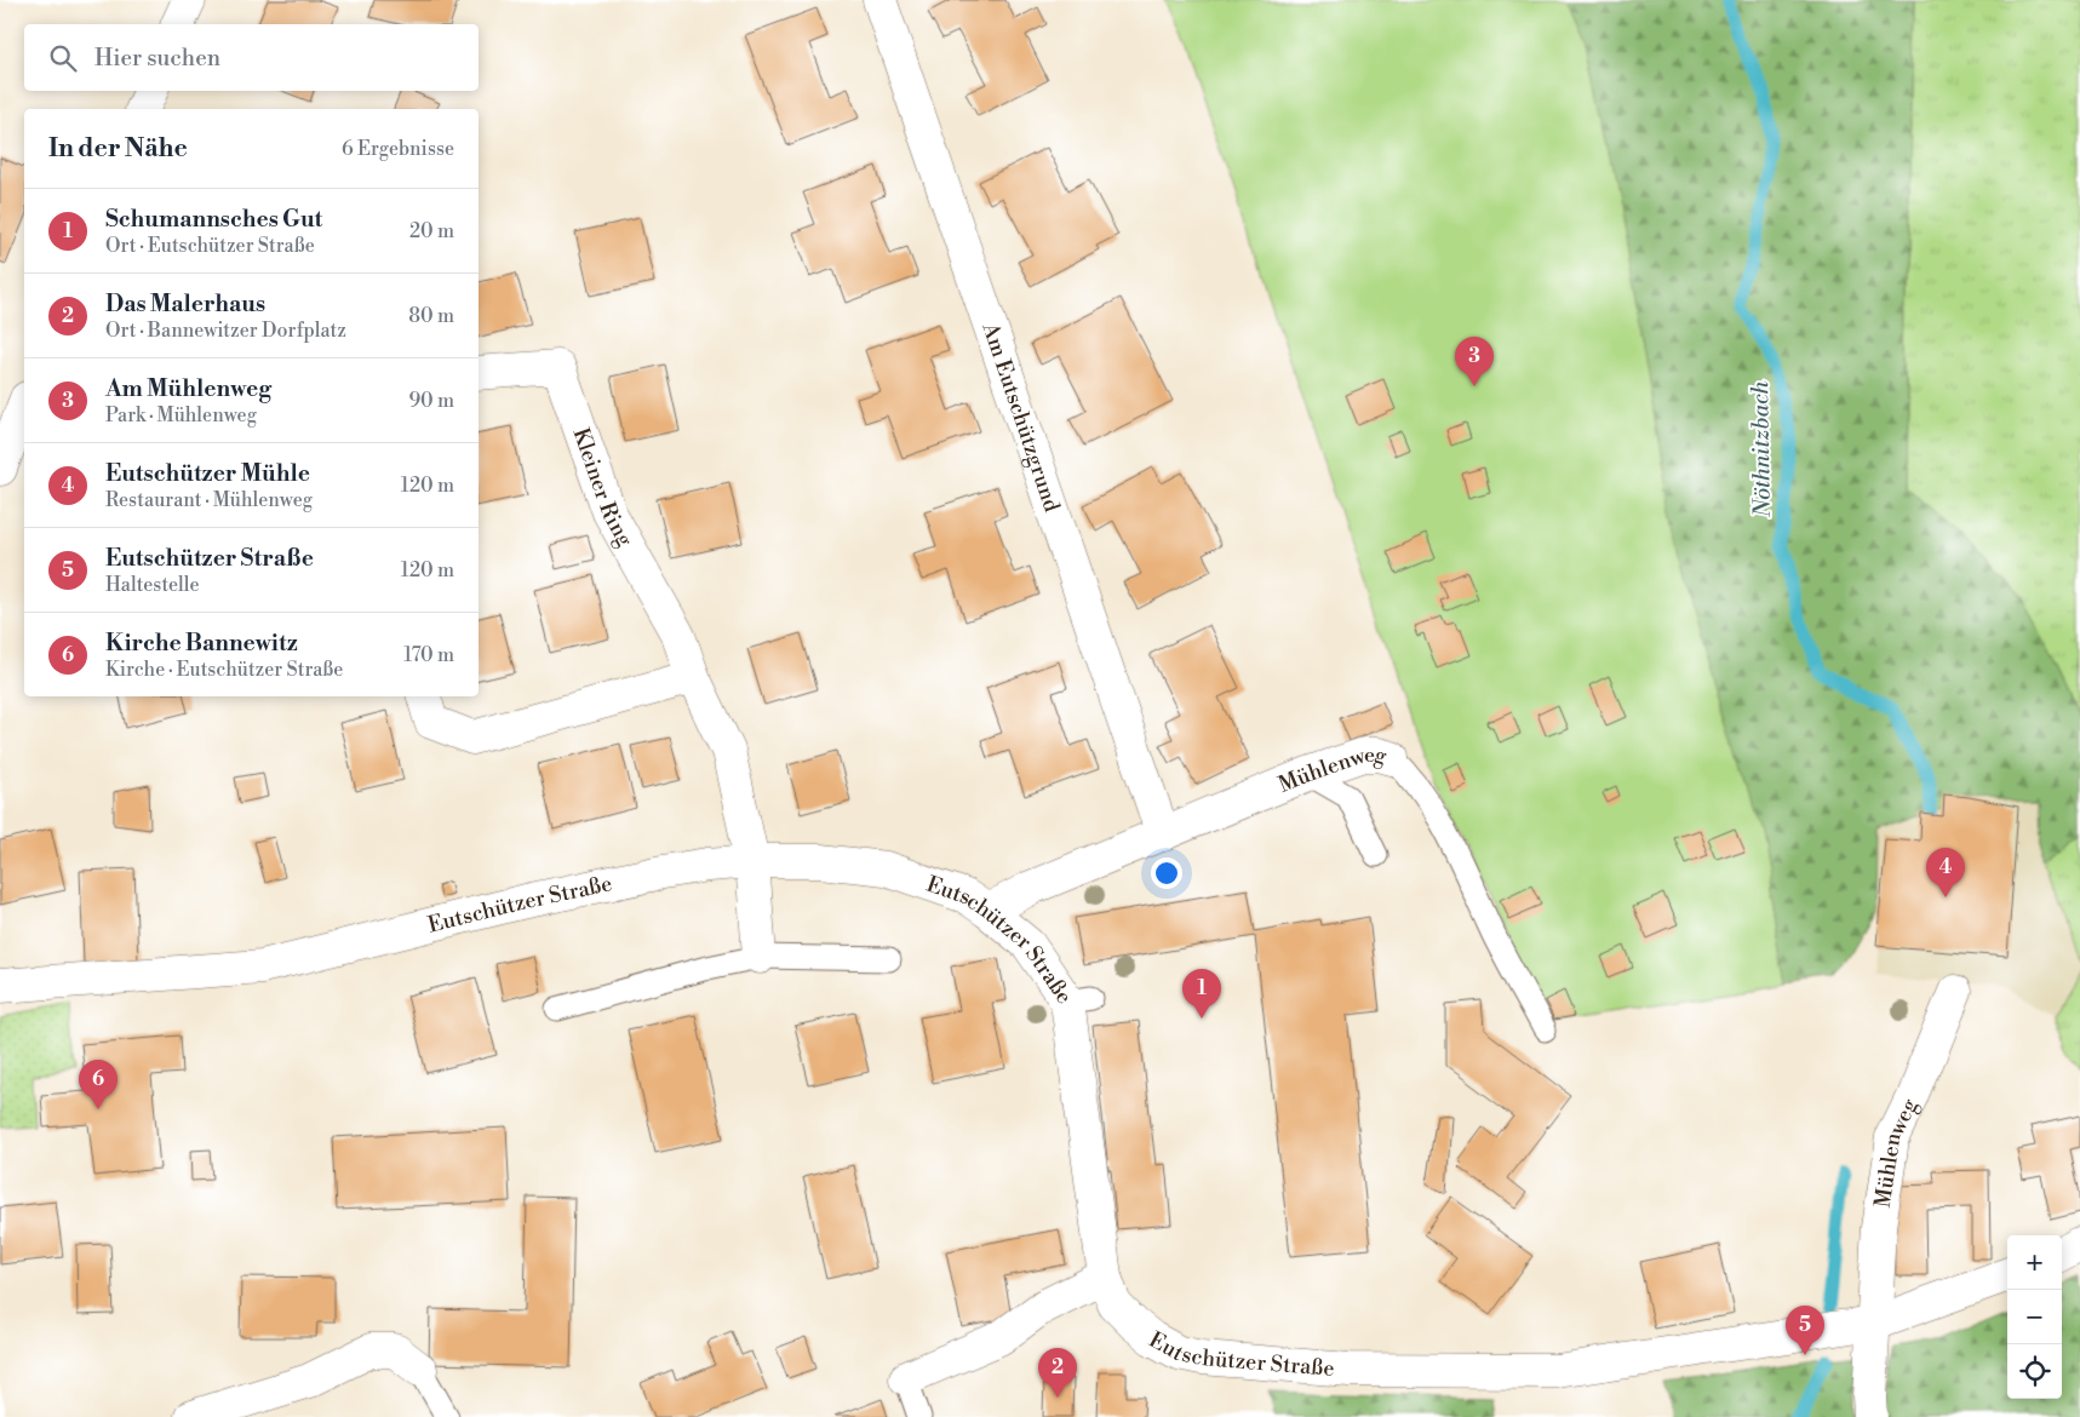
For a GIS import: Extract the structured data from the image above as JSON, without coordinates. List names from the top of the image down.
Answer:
{
  "streets": {
    "street": [
      "Am Eutschützgrund",
      "Kleiner Ring",
      "Mühlenweg",
      "Eutschützer Straße"
    ]
  },
  "crossings": [
    ["Am Eutschützgrund", "Mühlenweg"],
    ["Kleiner Ring", "Eutschützer Straße"],
    ["Mühlenweg", "Eutschützer Straße"]
  ],
  "water": ["Nöthnitzbach"],
  "page": {
    "search": "Hier suchen",
    "heading": ["In der Nähe", "6 Ergebnisse"],
    "list": [
      {
        "mark": "1",
        "name": "Schumannsches Gut",
        "note": "Ort · Eutschützer Straße",
        "value": "20 m"
      },
      {
        "mark": "2",
        "name": "Das Malerhaus",
        "note": "Ort · Bannewitzer Dorfplatz",
        "value": "80 m"
      },
      {
        "mark": "3",
        "name": "Am Mühlenweg",
        "note": "Park · Mühlenweg",
        "value": "90 m"
      },
      {
        "mark": "4",
        "name": "Eutschützer Mühle",
        "note": "Restaurant · Mühlenweg",
        "value": "120 m"
      },
      {
        "mark": "5",
        "name": "Eutschützer Straße",
        "note": "Haltestelle",
        "value": "120 m"
      },
      {
        "mark": "6",
        "name": "Kirche Bannewitz",
        "note": "Kirche · Eutschützer Straße",
        "value": "170 m"
      }
    ],
    "pins": [
      "3",
      "4",
      "1",
      "6",
      "5",
      "2"
    ],
    "map_buttons": ["+", "−"]
  }
}
